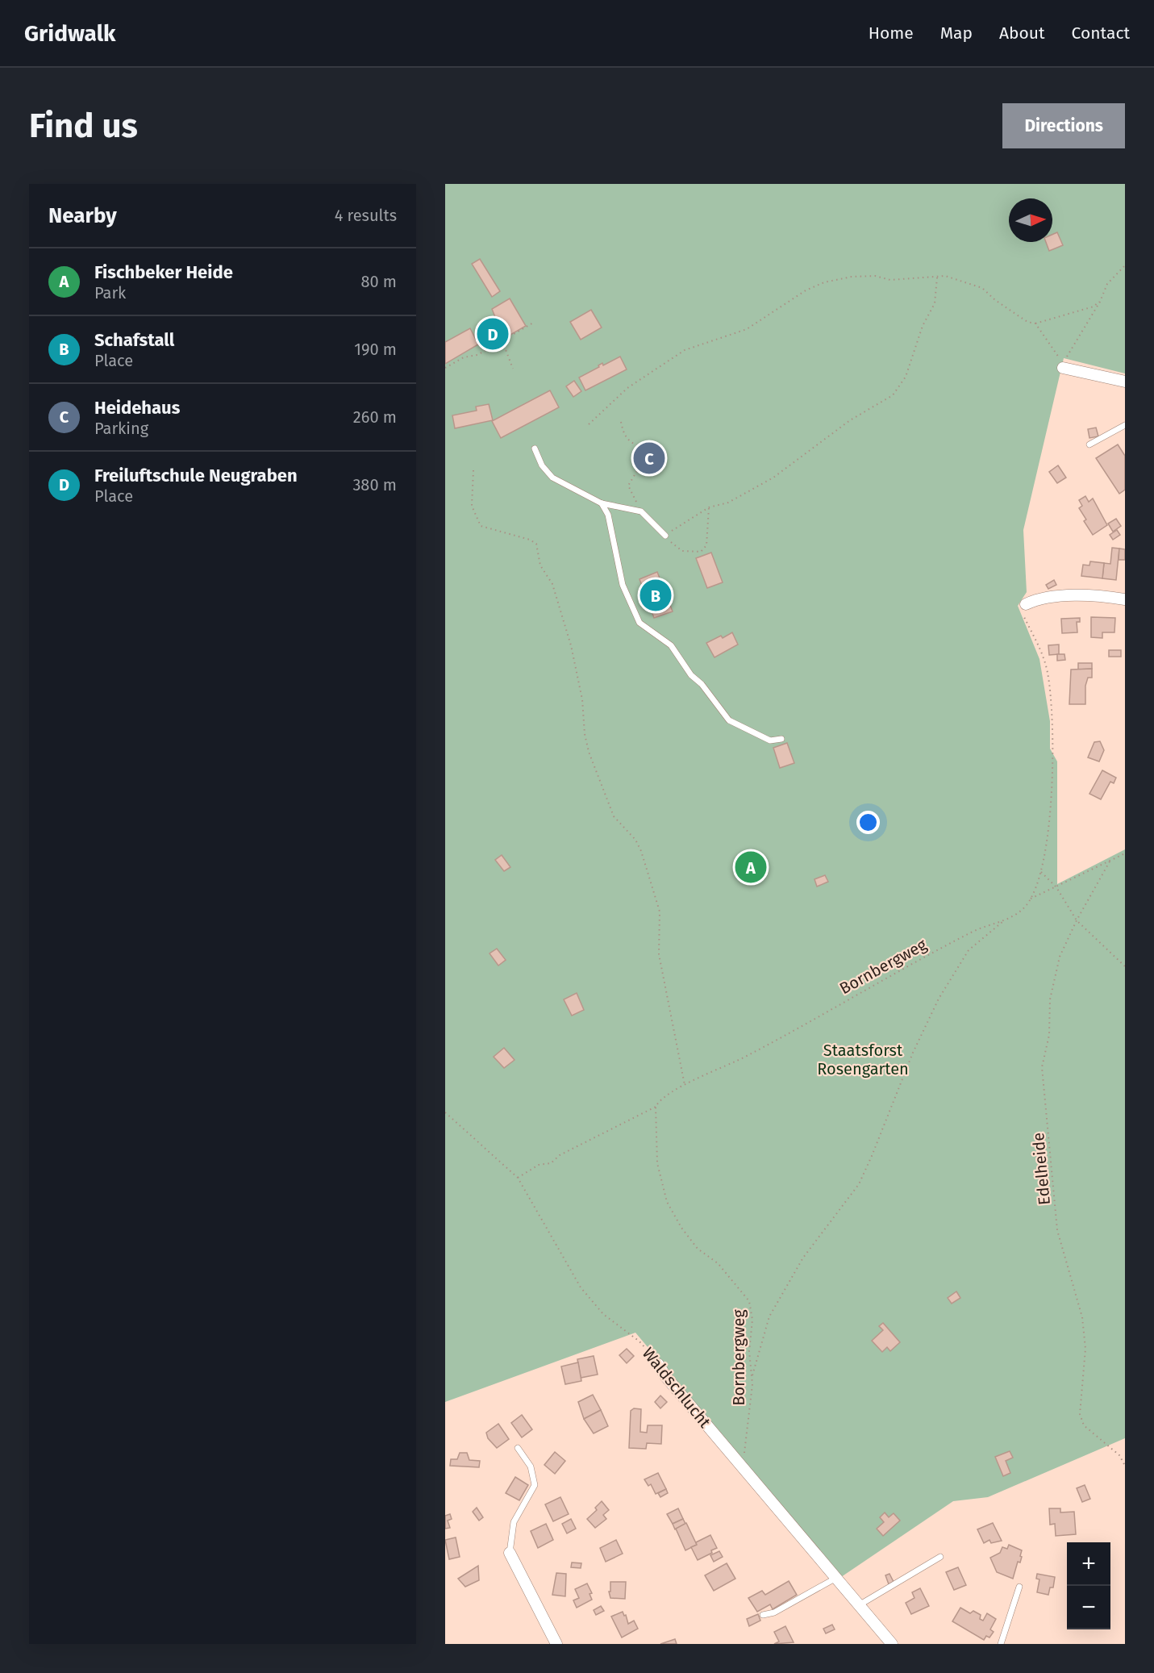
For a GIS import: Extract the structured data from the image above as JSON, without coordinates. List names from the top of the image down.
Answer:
{
  "streets": {
    "street": ["Waldschlucht"],
    "path": ["Bornbergweg", "Edelheide"]
  },
  "crossings": [
    ["Bornbergweg", "Edelheide"],
    ["Bornbergweg", "Waldschlucht"]
  ],
  "parks": ["Staatsforst Rosengarten"],
  "north": "right",
  "page": {
    "header": "Gridwalk",
    "nav": [
      "Home",
      "Map",
      "About",
      "Contact"
    ],
    "buttons": "Directions",
    "title": "Find us",
    "heading": ["Nearby", "4 results"],
    "list": [
      {
        "mark": "A",
        "name": "Fischbeker Heide",
        "note": "Park",
        "value": "80 m"
      },
      {
        "mark": "B",
        "name": "Schafstall",
        "note": "Place",
        "value": "190 m"
      },
      {
        "mark": "C",
        "name": "Heidehaus",
        "note": "Parking",
        "value": "260 m"
      },
      {
        "mark": "D",
        "name": "Freiluftschule Neugraben",
        "note": "Place",
        "value": "380 m"
      }
    ],
    "pins": [
      "D",
      "C",
      "B",
      "A"
    ],
    "map_buttons": ["+", "−"]
  }
}
